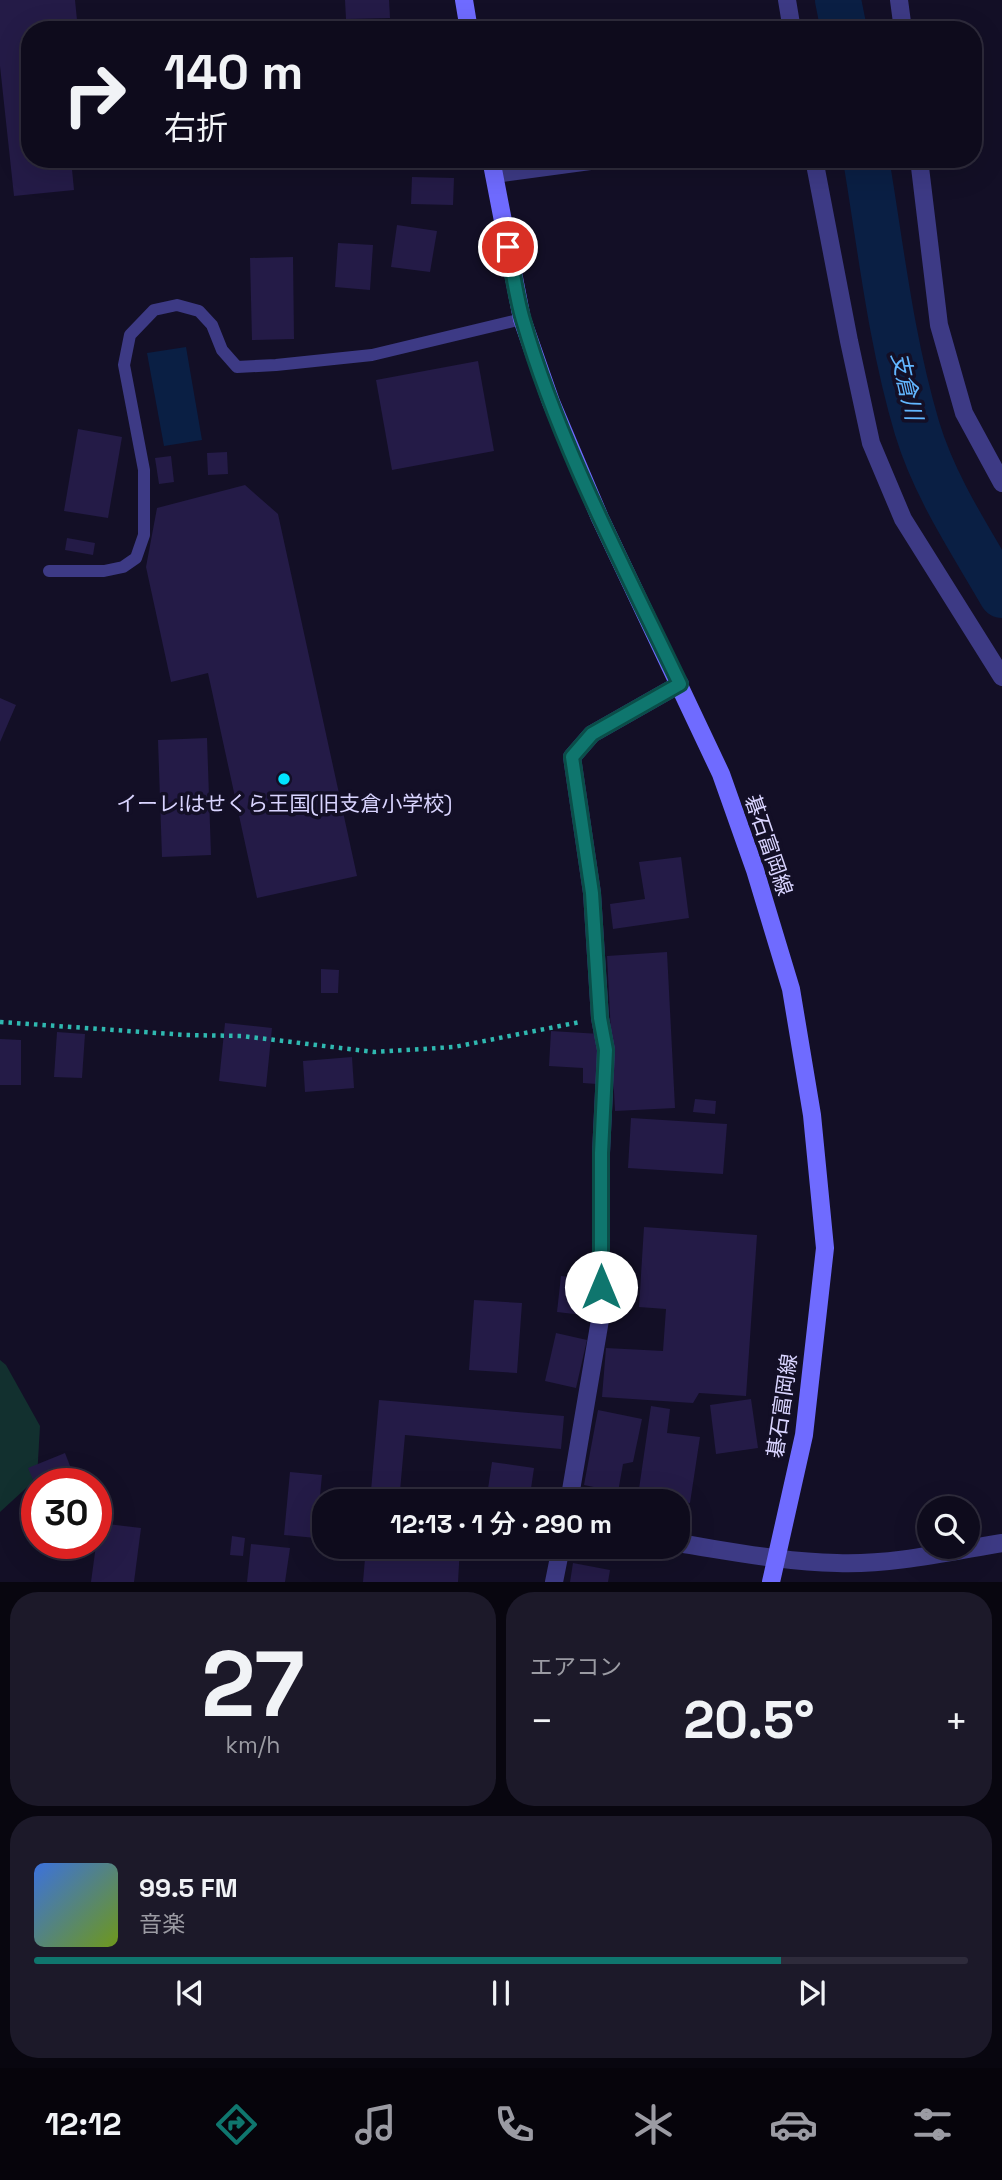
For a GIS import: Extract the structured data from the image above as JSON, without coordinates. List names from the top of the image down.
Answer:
{
  "streets": {
    "main road": ["碁石富岡線"]
  },
  "water": ["支倉川"],
  "places": ["イーレ!はせくら王国(旧支倉小学校)"],
  "page": {
    "turn": ["140 m", "右折"],
    "limit": "30",
    "trip": "12:13 · 1 分 · 290 m",
    "tile": [
      ["27", "km/h"],
      "エアコン"
    ],
    "heat": ["−", "20.5°", "+"],
    "song": ["99.5 FM", "音楽"],
    "tabs": "12:12"
  }
}
